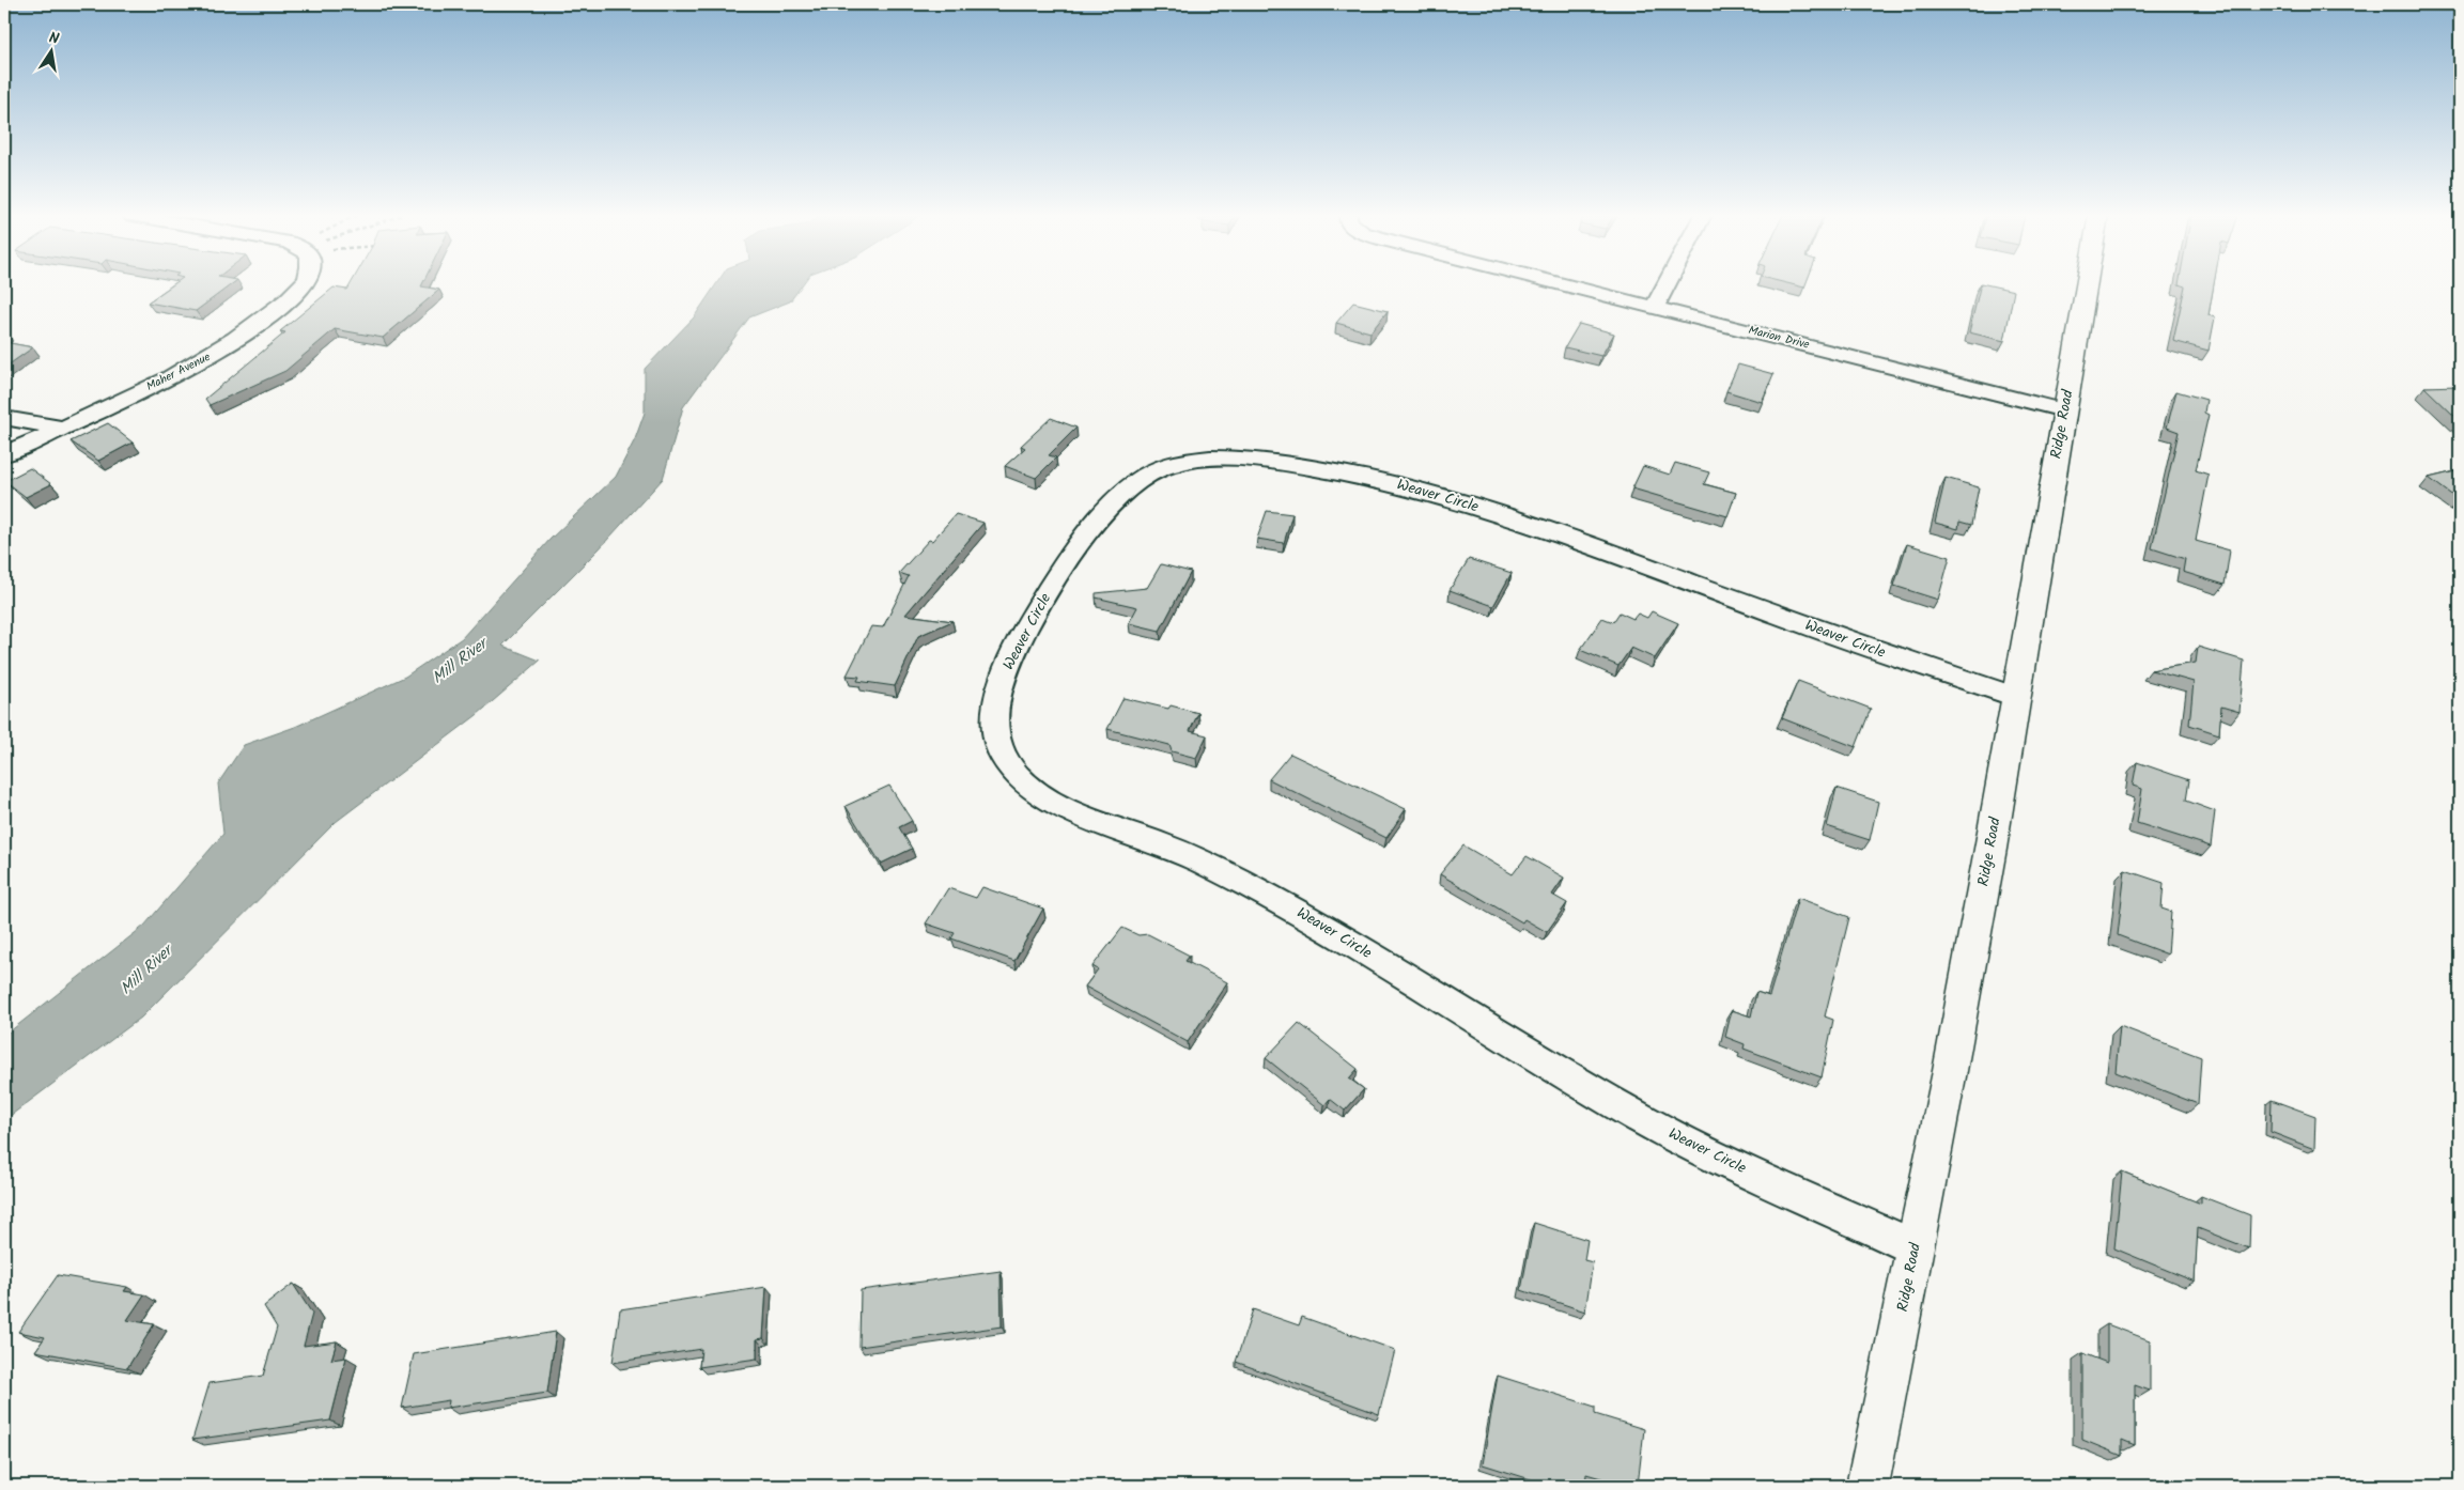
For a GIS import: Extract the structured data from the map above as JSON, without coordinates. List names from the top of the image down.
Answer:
{
  "streets": {
    "main road": ["Ridge Road"],
    "street": ["Marion Drive", "Maher Avenue", "Weaver Circle"]
  },
  "crossings": [
    ["Marion Drive", "Ridge Road"],
    ["Ridge Road", "Weaver Circle"]
  ],
  "water": ["Mill River"],
  "north": "top"
}
